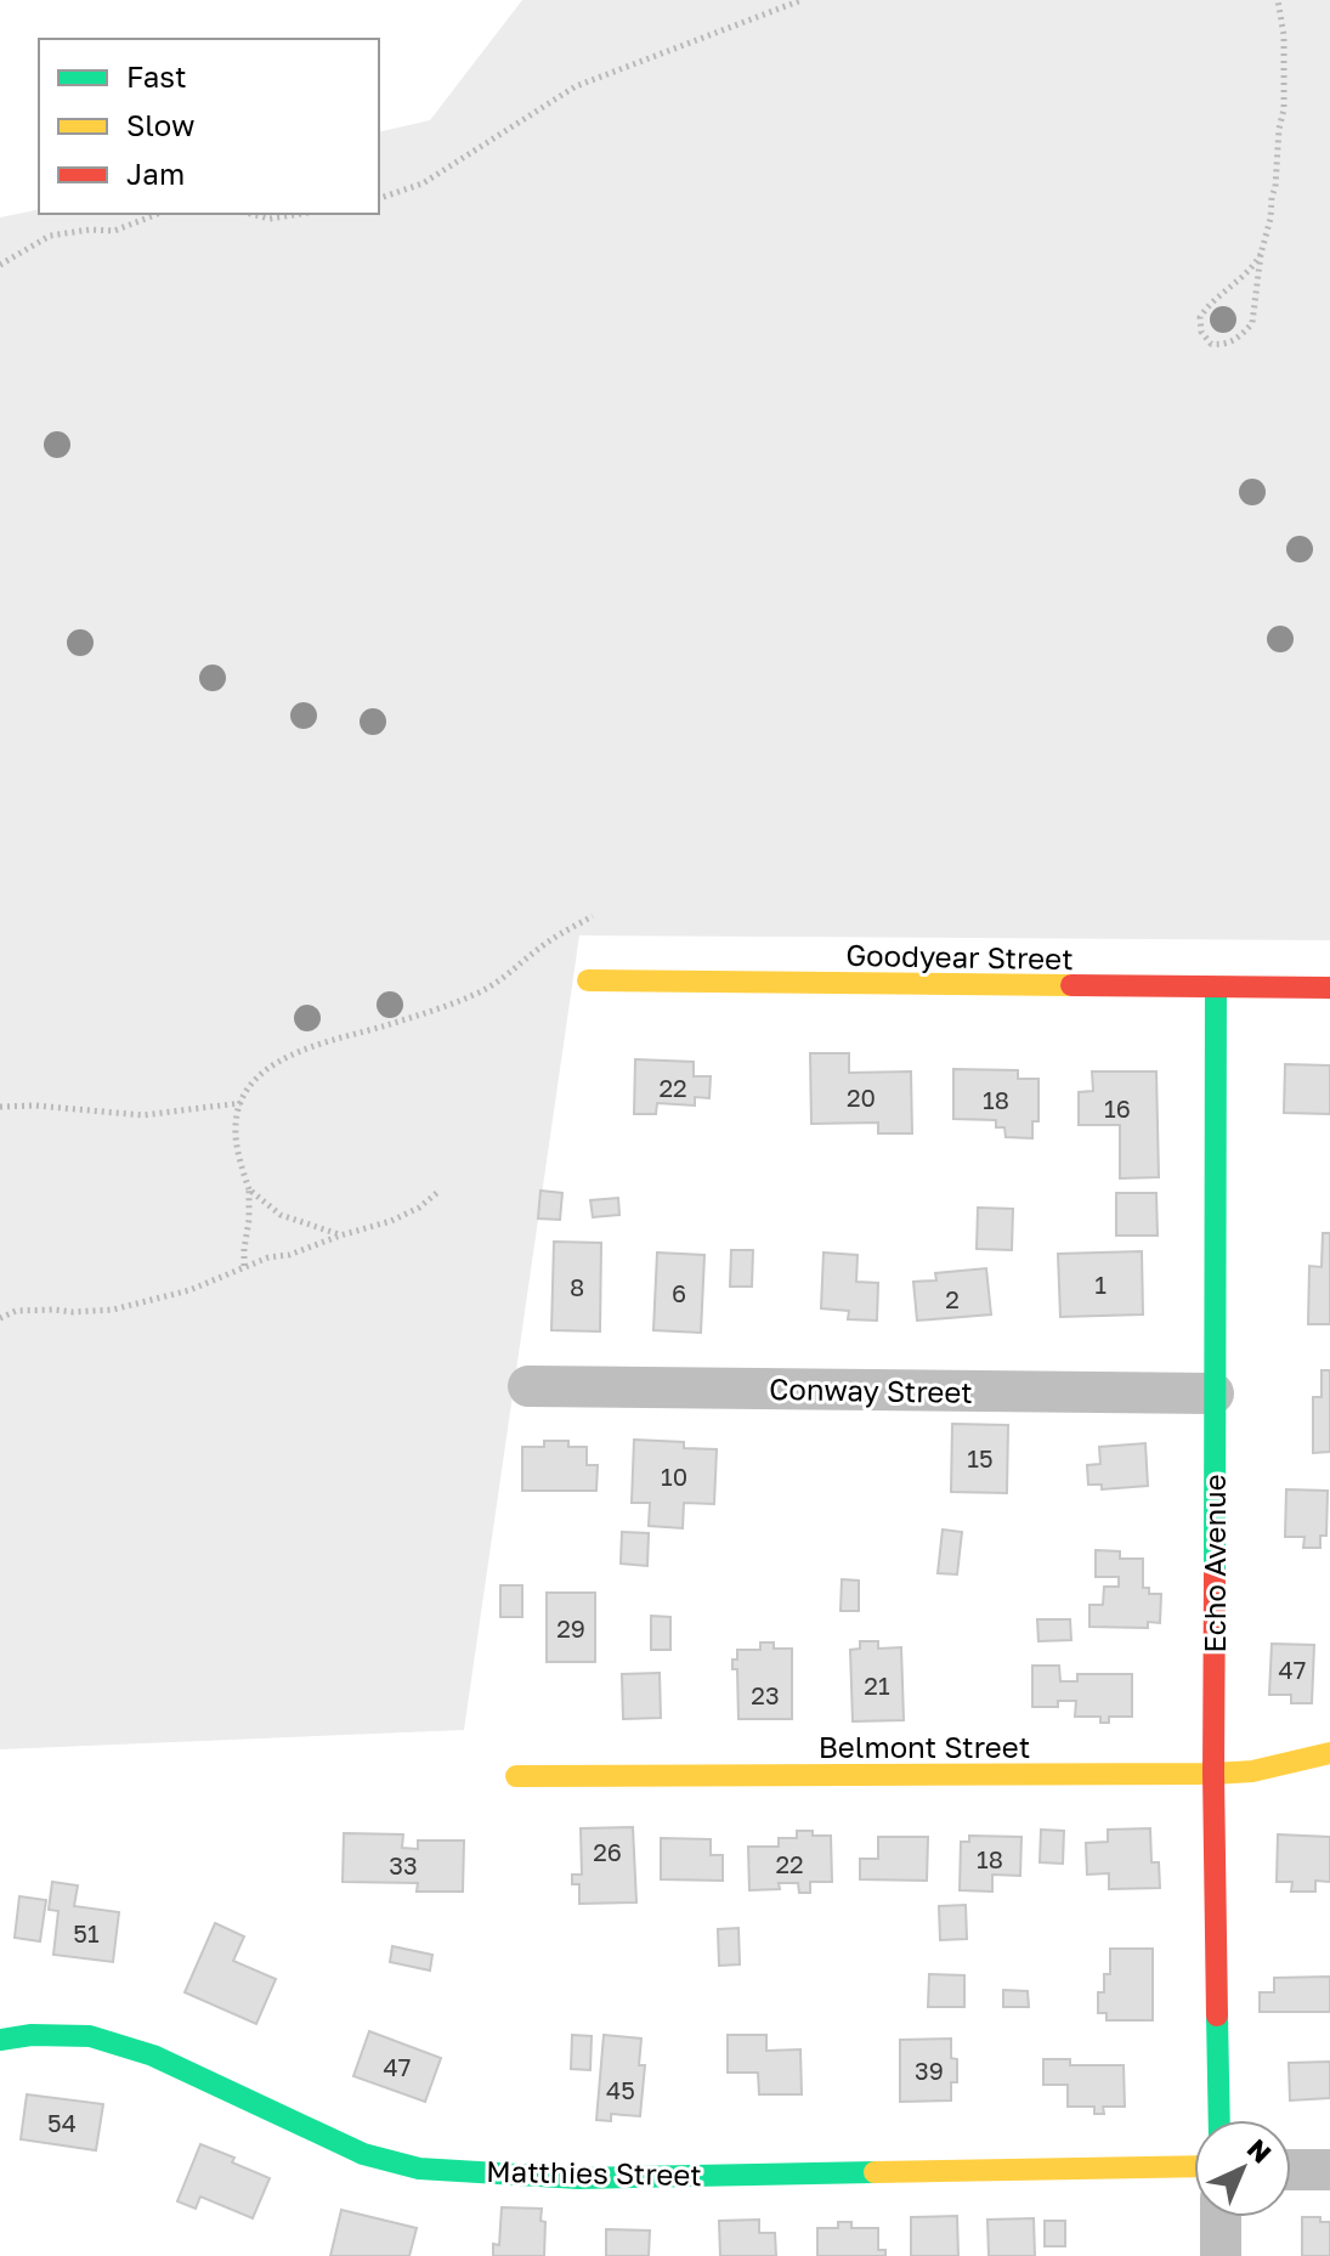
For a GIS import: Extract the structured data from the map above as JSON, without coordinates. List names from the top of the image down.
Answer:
{
  "streets": {
    "street": [
      "Goodyear Street",
      "Conway Street",
      "Echo Avenue",
      "Belmont Street",
      "Matthies Street"
    ]
  },
  "crossings": [
    ["Goodyear Street", "Echo Avenue"],
    ["Conway Street", "Echo Avenue"],
    ["Echo Avenue", "Belmont Street"]
  ],
  "house_numbers": [
    "22",
    "20",
    "18",
    "16",
    "1",
    "8",
    "6",
    "2",
    "15",
    "10",
    "29",
    "47",
    "21",
    "23",
    "26",
    "18",
    "22",
    "33",
    "51",
    "47",
    "39",
    "45",
    "54"
  ],
  "legend": ["Fast", "Slow", "Jam"],
  "north": "top right"
}
